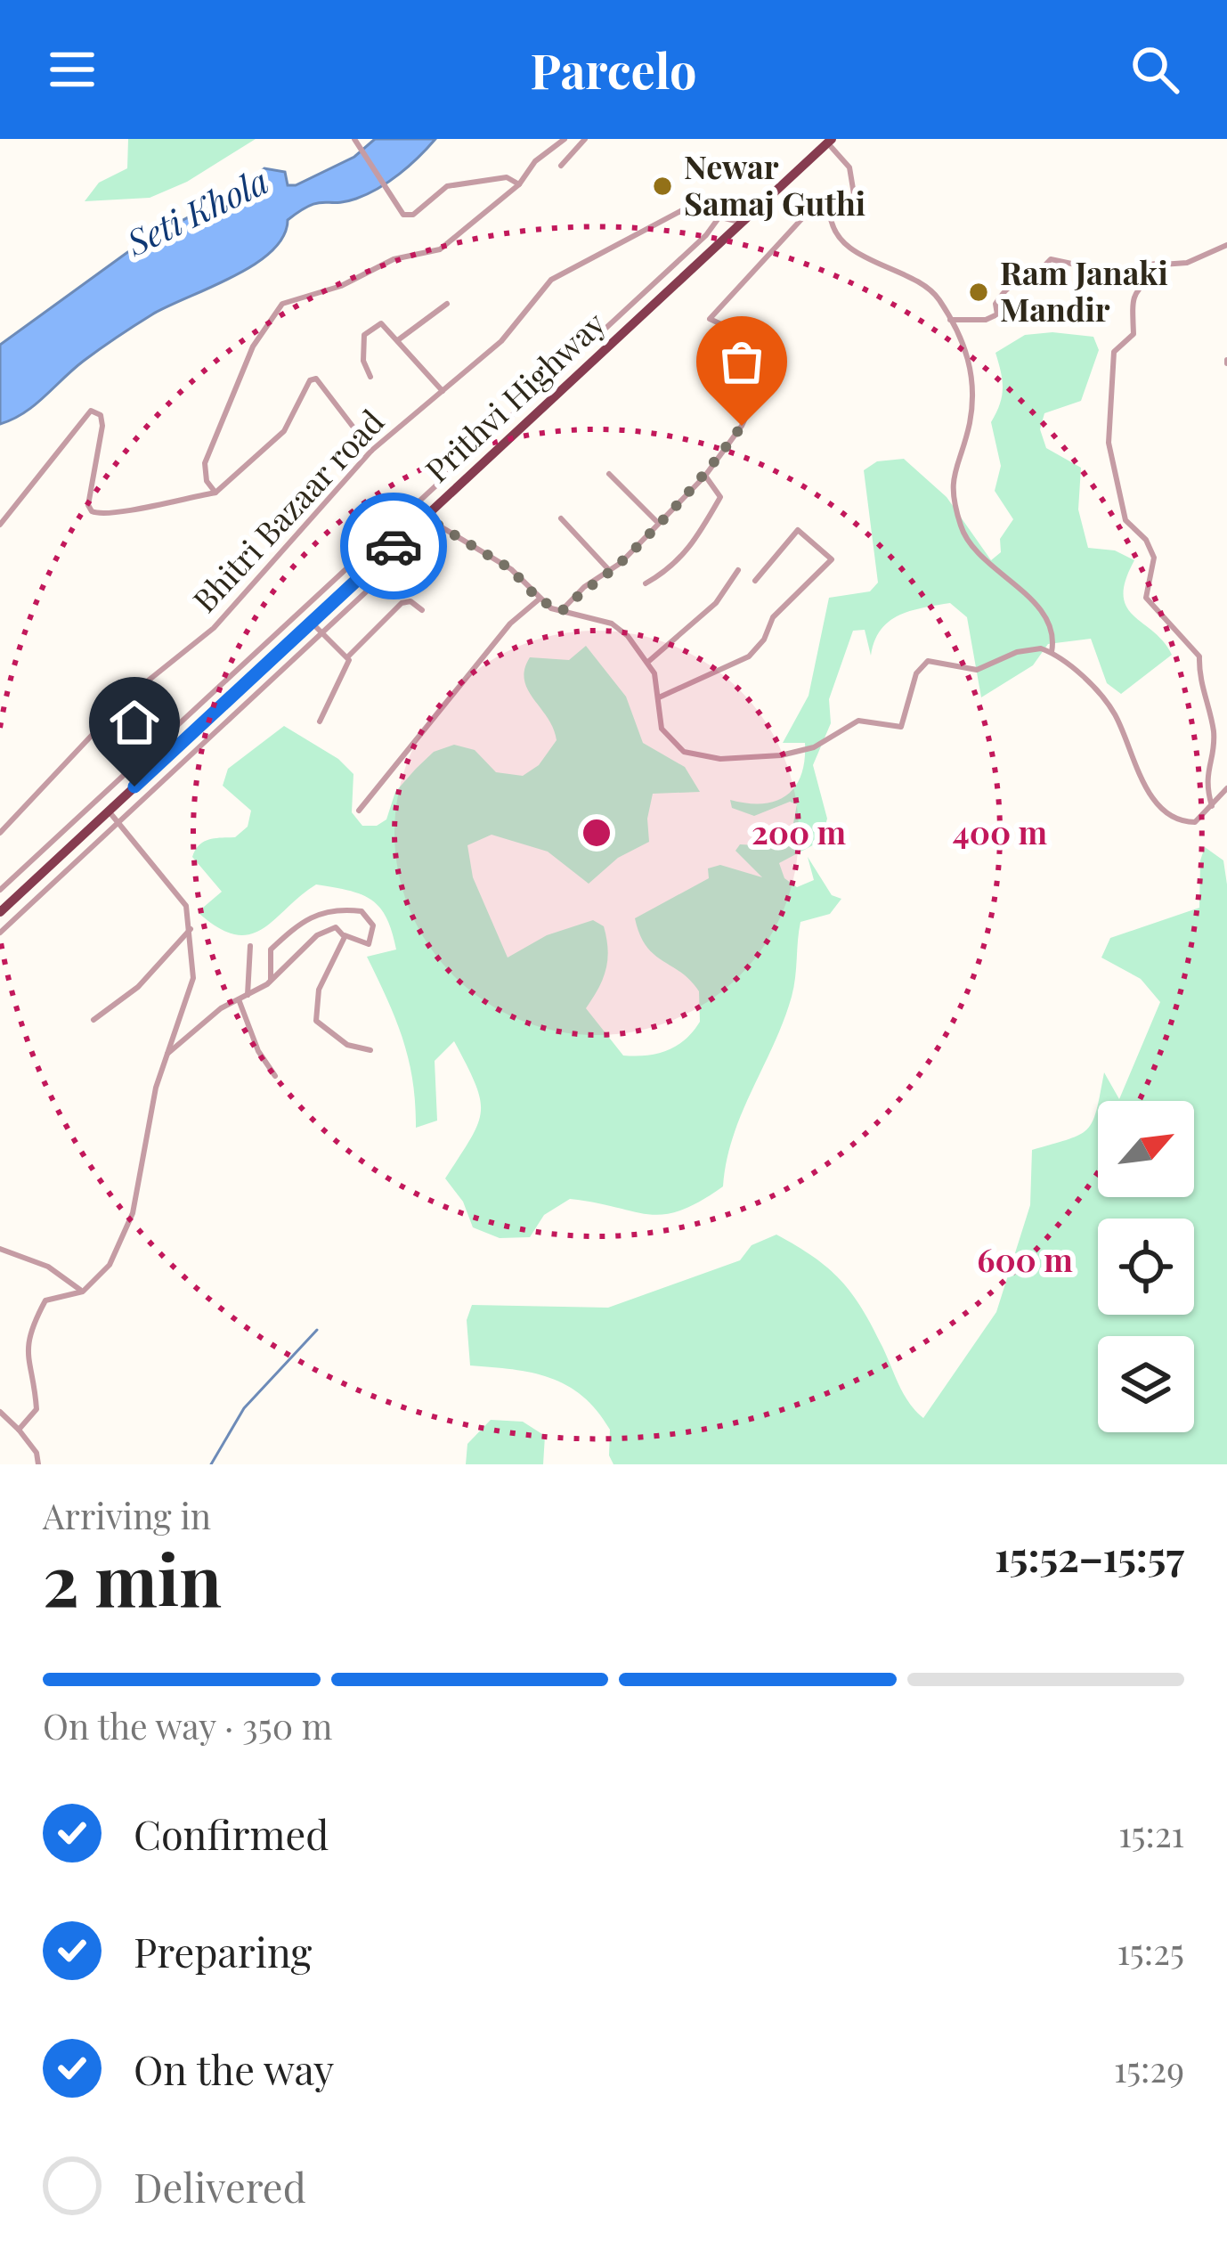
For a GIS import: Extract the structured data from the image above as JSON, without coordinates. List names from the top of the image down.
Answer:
{
  "streets": {
    "highway": ["Prithvi Highway"],
    "street": ["Bhitri Bazaar road"]
  },
  "crossings": [
    ["Prithvi Highway", "Bhitri Bazaar road"]
  ],
  "water": ["Seti Khola"],
  "places": ["Newar Samaj Guthi", "Ram Janaki Mandir"],
  "north": "top right",
  "page": {
    "header": "Parcelo",
    "heading": ["2 min", "Arriving in", "15:52–15:57"],
    "bar": "On the way · 350 m",
    "list": [
      ["Confirmed", "15:21"],
      ["Preparing", "15:25"],
      ["On the way", "15:29"],
      "Delivered"
    ]
  },
  "rings": ["200 m", "400 m", "600 m"]
}
